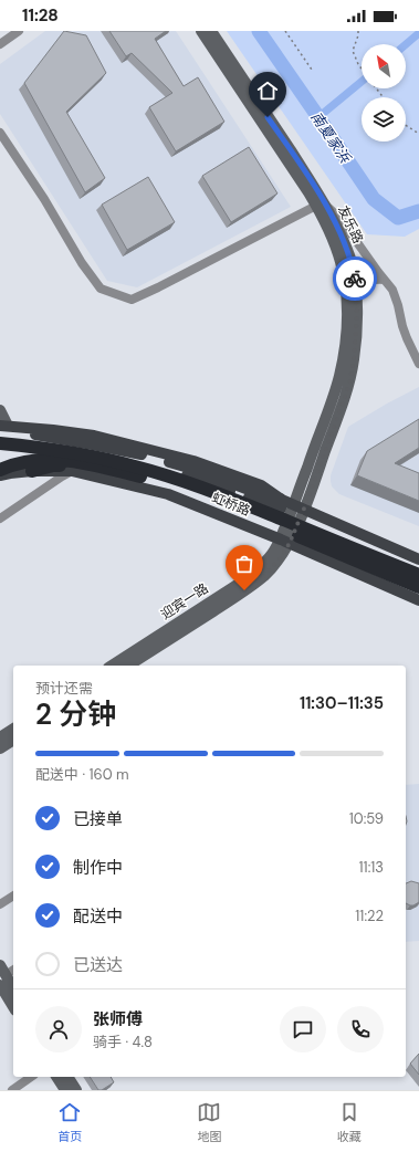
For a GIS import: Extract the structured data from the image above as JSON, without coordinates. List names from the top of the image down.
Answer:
{
  "streets": {
    "main road": ["友乐路", "虹桥路", "迎宾一路"]
  },
  "crossings": [
    ["友乐路", "虹桥路"],
    ["友乐路", "迎宾一路"],
    ["虹桥路", "迎宾一路"]
  ],
  "water": ["南夏家浜"],
  "north": "top left",
  "page": {
    "status": "11:28",
    "heading": ["2 分钟", "预计还需", "11:30–11:35"],
    "panel": ["张师傅", "骑手 · 4.8"],
    "bar": "配送中 · 160 m",
    "list": [
      ["已接单", "10:59"],
      ["制作中", "11:13"],
      ["配送中", "11:22"],
      "已送达"
    ],
    "tabs": ["首页", "地图", "收藏"]
  }
}
